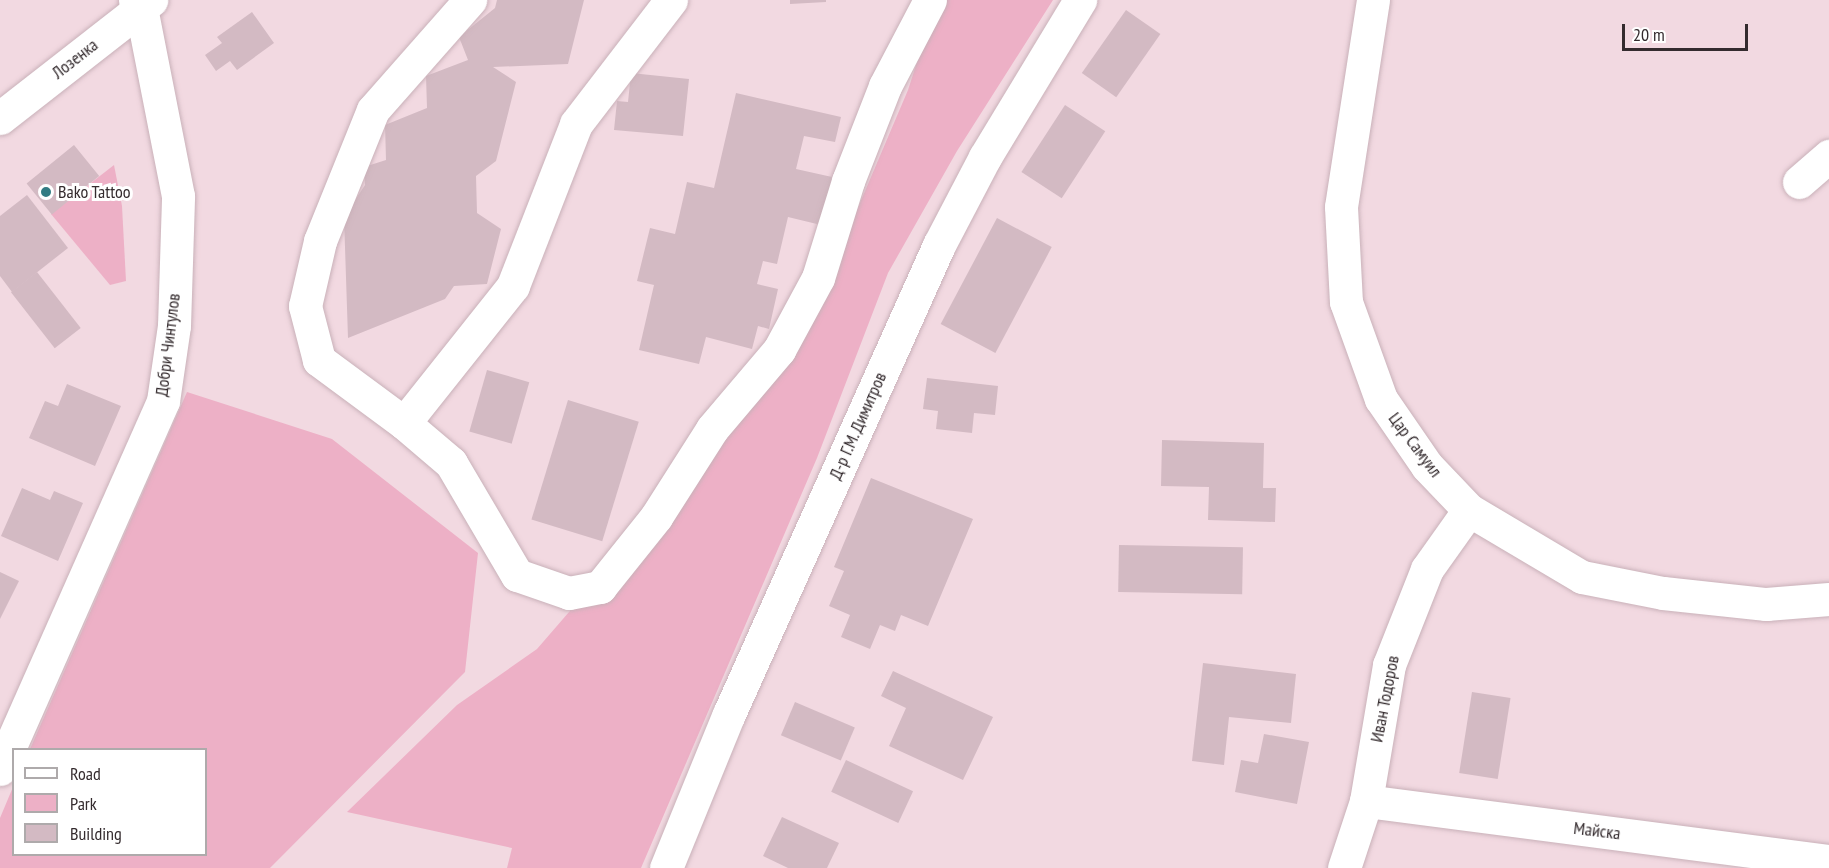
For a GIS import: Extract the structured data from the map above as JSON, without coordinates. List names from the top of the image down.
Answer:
{
  "streets": {
    "street": [
      "Лозенка",
      "Добри Чинтулов",
      "Д-р Г.М. Димитров",
      "Цар Самуил",
      "Иван Тодоров",
      "Майска"
    ]
  },
  "crossings": [
    ["Лозенка", "Добри Чинтулов"],
    ["Цар Самуил", "Иван Тодоров"],
    ["Иван Тодоров", "Майска"]
  ],
  "places": ["Bako Tattoo"],
  "legend": ["Road", "Park", "Building"],
  "scale_bar": "20 m"
}
